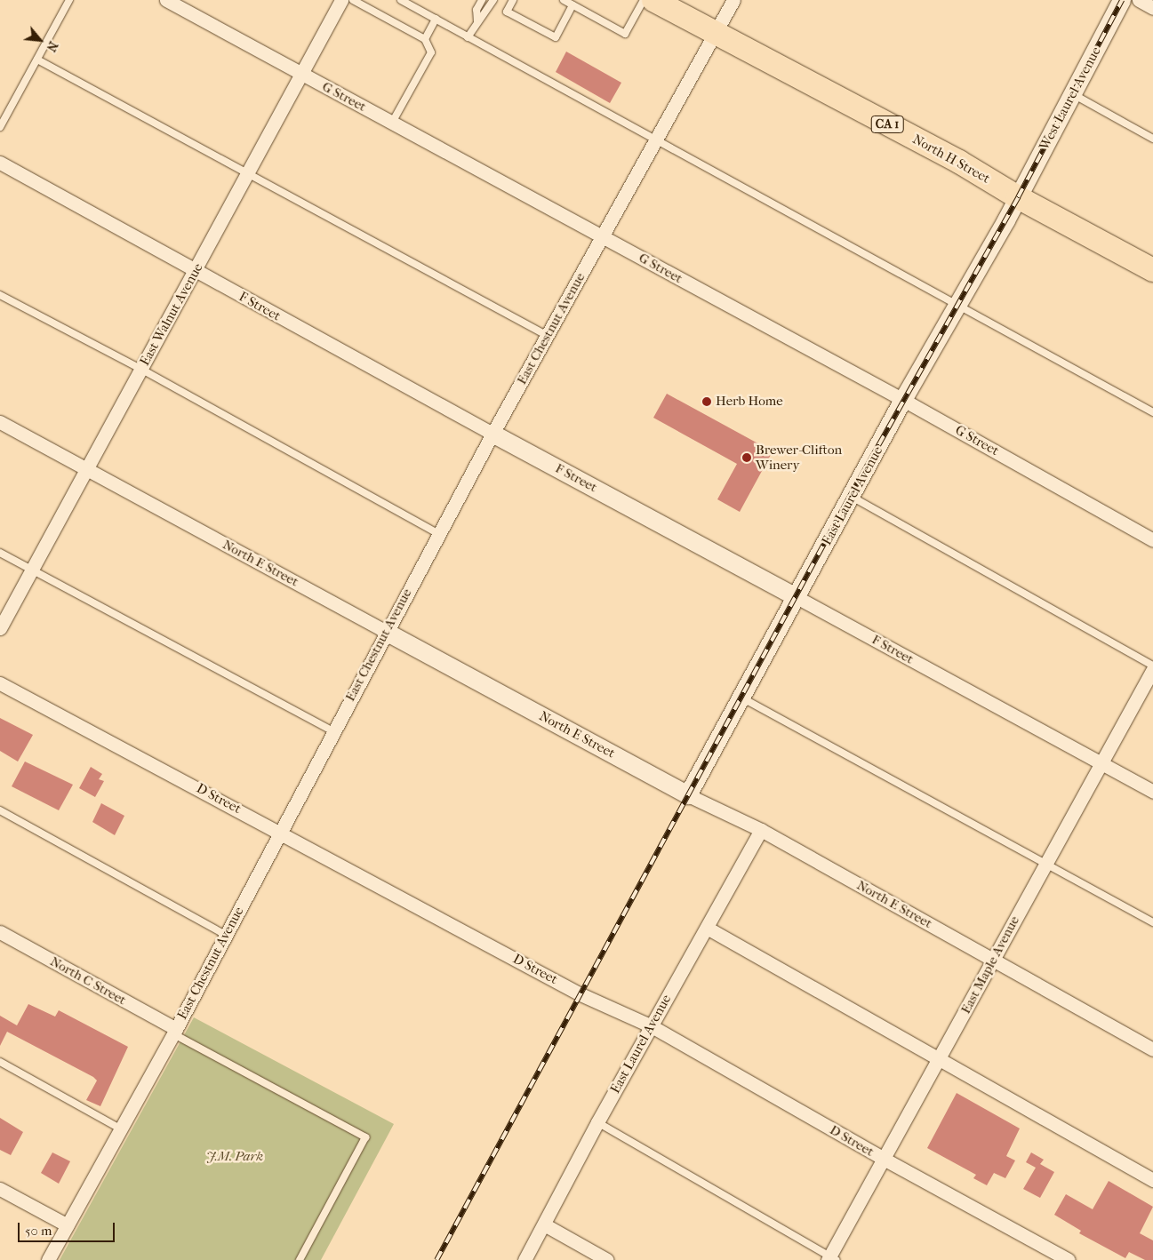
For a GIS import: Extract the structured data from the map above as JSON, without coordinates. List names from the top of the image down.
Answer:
{
  "streets": {
    "highway": ["CA 1", "North H Street"],
    "street": [
      "G Street",
      "West Laurel Avenue",
      "F Street",
      "East Walnut Avenue",
      "East Chestnut Avenue",
      "East Laurel Avenue",
      "North E Street",
      "D Street",
      "East Maple Avenue",
      "North C Street"
    ]
  },
  "crossings": [
    ["G Street", "East Walnut Avenue"],
    ["G Street", "East Chestnut Avenue"],
    ["G Street", "East Laurel Avenue"],
    ["West Laurel Avenue", "North H Street"],
    ["West Laurel Avenue", "East Laurel Avenue"],
    ["North H Street", "East Chestnut Avenue"],
    ["North H Street", "East Laurel Avenue"],
    ["F Street", "East Walnut Avenue"],
    ["F Street", "East Chestnut Avenue"],
    ["F Street", "East Laurel Avenue"],
    ["F Street", "East Maple Avenue"],
    ["East Walnut Avenue", "North E Street"],
    ["East Chestnut Avenue", "North E Street"],
    ["East Chestnut Avenue", "D Street"],
    ["East Chestnut Avenue", "North C Street"],
    ["East Laurel Avenue", "North E Street"],
    ["East Laurel Avenue", "D Street"],
    ["North E Street", "East Maple Avenue"],
    ["D Street", "East Maple Avenue"]
  ],
  "parks": ["J.M. Park"],
  "places": ["Herb Home", "Brewer-Clifton Winery"],
  "scale_bar": "50 m",
  "north": "bottom right"
}
